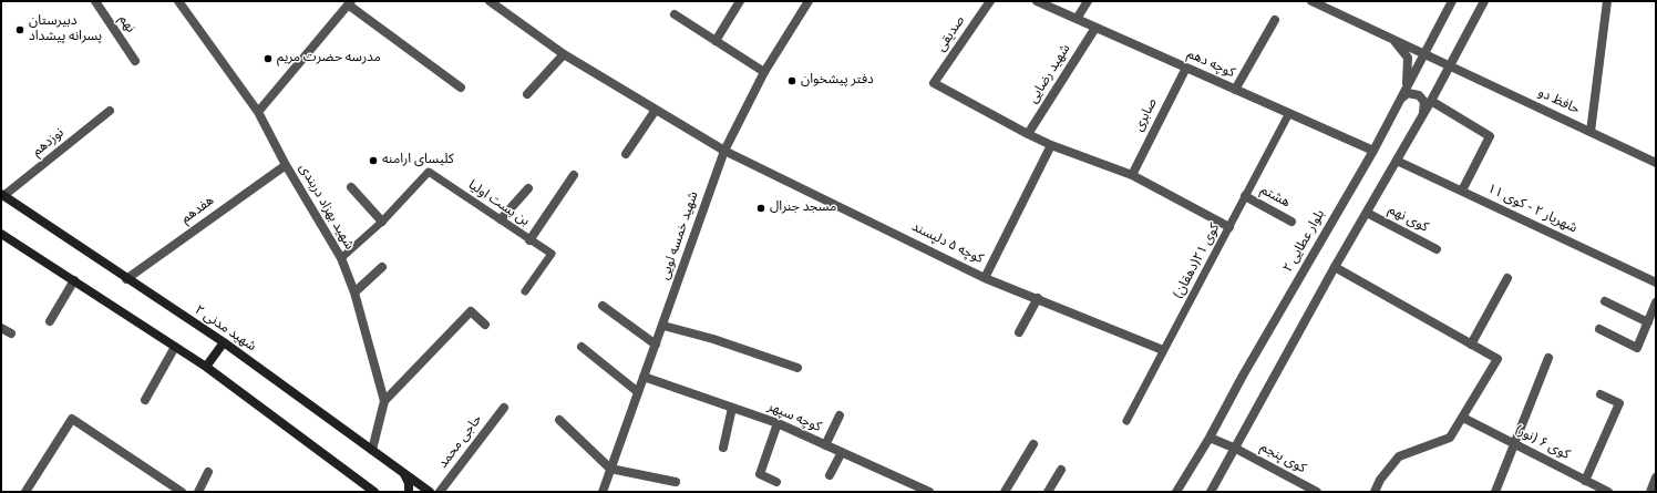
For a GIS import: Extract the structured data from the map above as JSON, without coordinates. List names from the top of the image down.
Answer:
{
  "streets": {
    "main road": ["شهید مدنی ۲"],
    "street": [
      "نهم",
      "صدیقی",
      "کوچه دهم",
      "شهید رضایی",
      "حافظ دو",
      "صابری",
      "نوزدهم",
      "هشتم",
      "شهید بهزاد دربندی",
      "شهریار ۲ - کوی ۱۱",
      "هفدهم",
      "کوی نهم",
      "شهید خمسه لویی",
      "بلوار عطایی ۲",
      "کوچه ۵ دلپسند",
      "کوچه سپهر",
      "حاجی محمد",
      "کوی ۶ (نور)",
      "کوی پنجم"
    ],
    "lane": ["بن بست اولیا", "کوی ۲۱(دهقان)"]
  },
  "crossings": [
    ["صدیقی", "شهید رضایی"],
    ["کوچه دهم", "شهید رضایی"],
    ["کوچه دهم", "صابری"],
    ["کوچه دهم", "بلوار عطایی ۲"],
    ["کوچه دهم", "کوی ۲۱(دهقان)"],
    ["حافظ دو", "بلوار عطایی ۲"],
    ["نوزدهم", "شهید مدنی ۲"],
    ["هشتم", "کوی ۲۱(دهقان)"],
    ["بن بست اولیا", "شهید بهزاد دربندی"],
    ["شهید بهزاد دربندی", "هفدهم"],
    ["شهید بهزاد دربندی", "شهید مدنی ۲"],
    ["هفدهم", "شهید مدنی ۲"],
    ["شهید خمسه لویی", "کوچه ۵ دلپسند"],
    ["شهید خمسه لویی", "کوچه سپهر"],
    ["بلوار عطایی ۲", "کوی پنجم"],
    ["کوچه ۵ دلپسند", "کوی ۲۱(دهقان)"]
  ],
  "places": [
    "دبیرستان پسرانه پیشداد",
    "مدرسه حضرت مریم",
    "دفتر پیشخوان",
    "کلیسای ارامنه",
    "مسجد جنرال"
  ]
}
